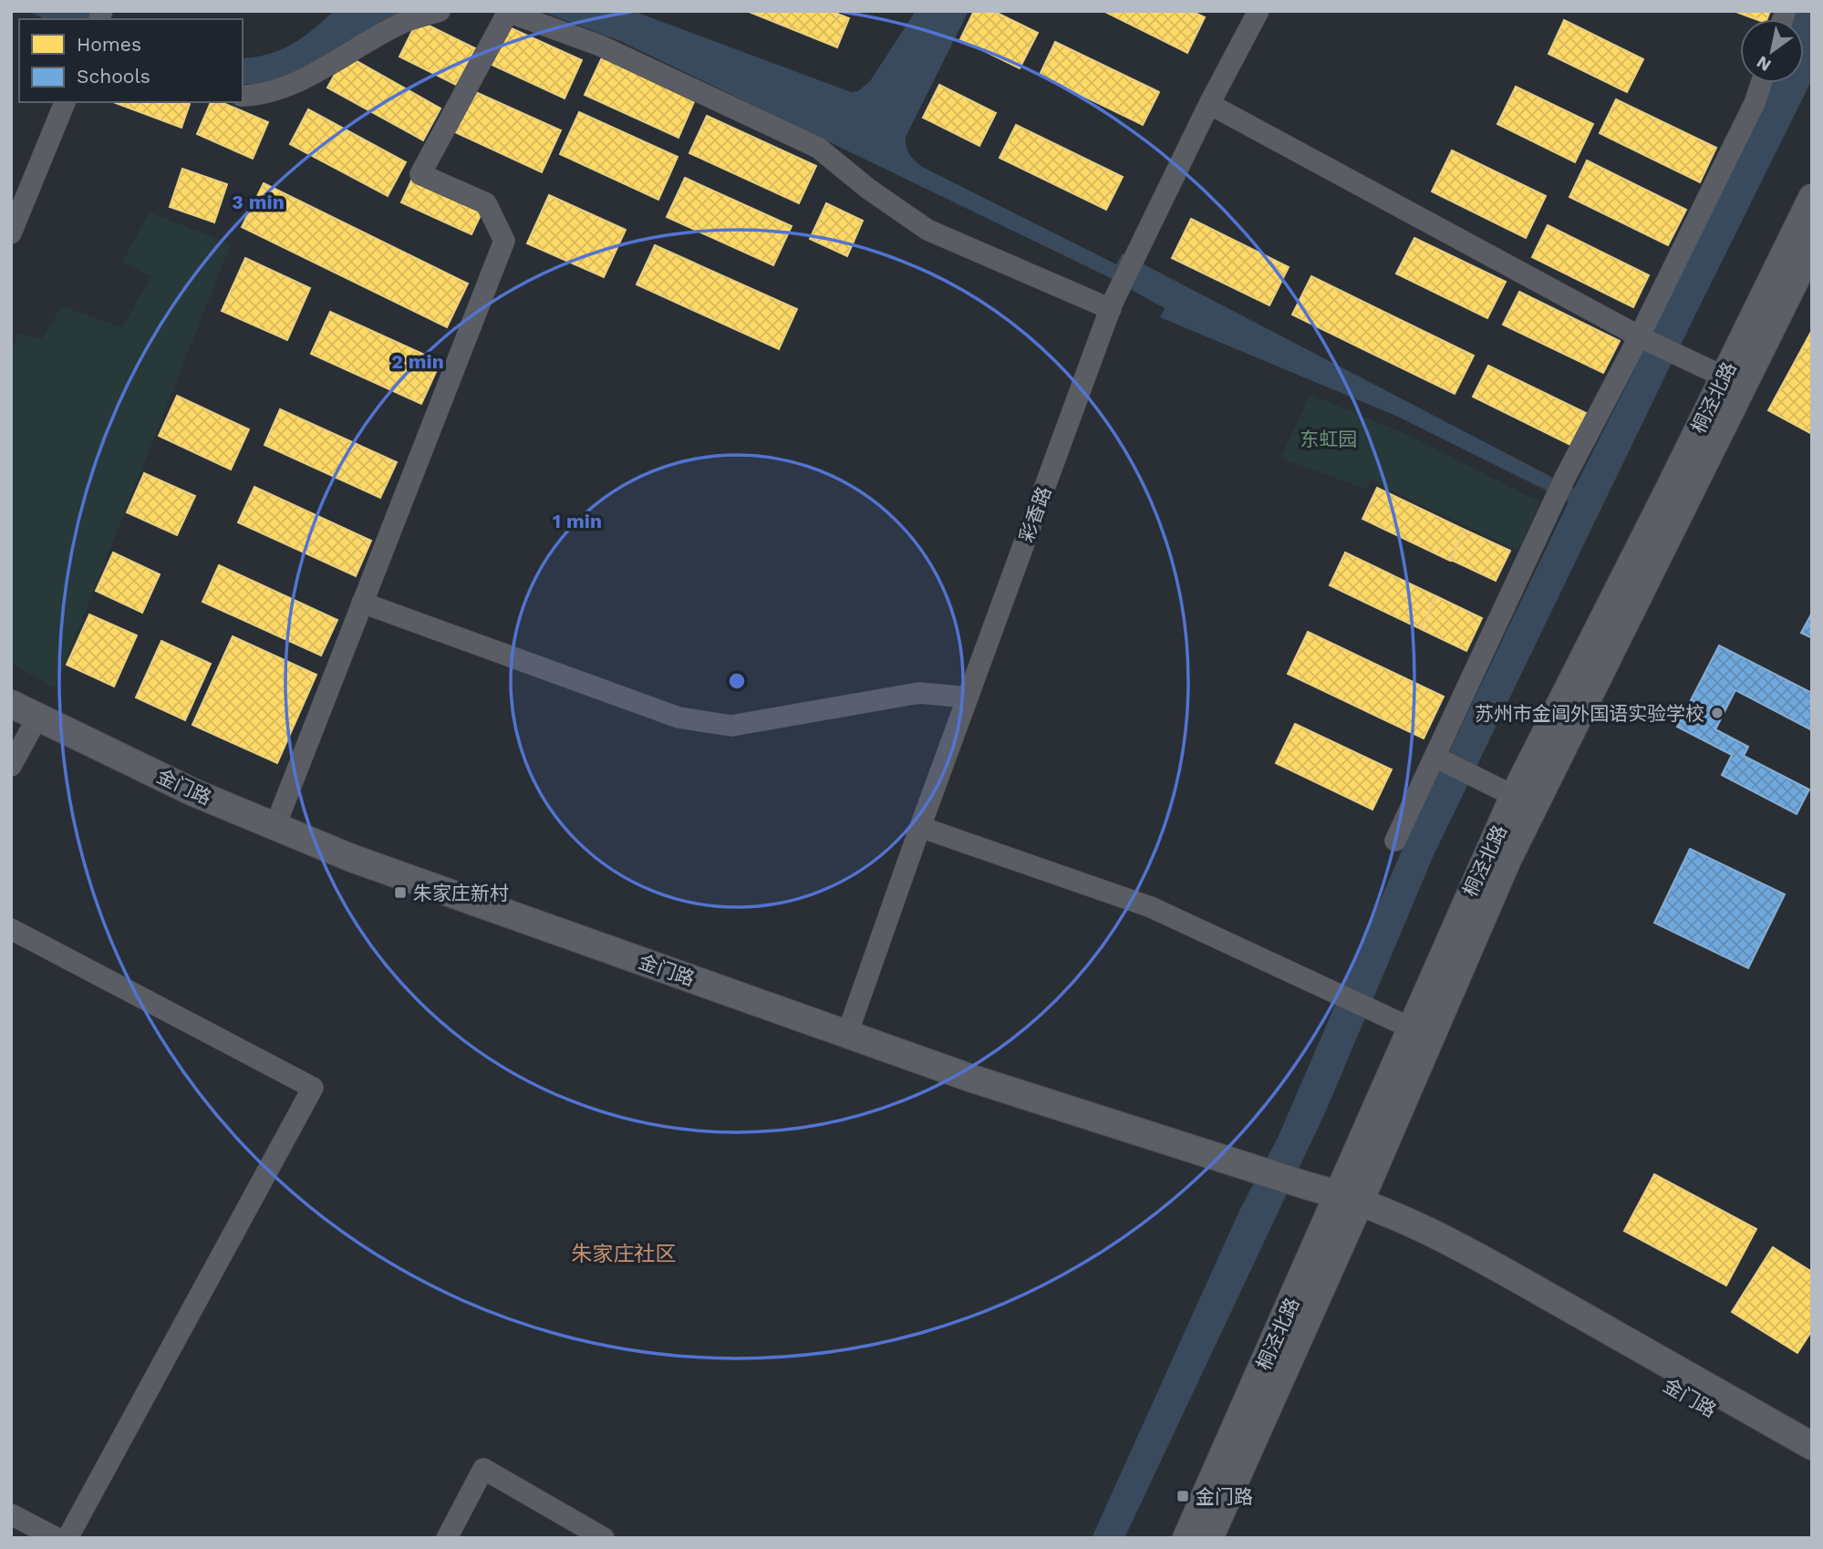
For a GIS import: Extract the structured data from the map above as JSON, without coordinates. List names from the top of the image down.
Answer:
{
  "streets": {
    "main road": ["桐泾北路", "金门路"],
    "street": ["彩香路"]
  },
  "crossings": [
    ["桐泾北路", "金门路"],
    ["彩香路", "金门路"]
  ],
  "districts": ["朱家庄社区"],
  "parks": ["东虹园"],
  "places": {
    "other": ["苏州市金阊外国语实验学校"],
    "transit": ["朱家庄新村", "金门路"]
  },
  "legend": ["Homes", "Schools"],
  "north": "bottom left",
  "rings": ["3 min", "2 min", "1 min"]
}
